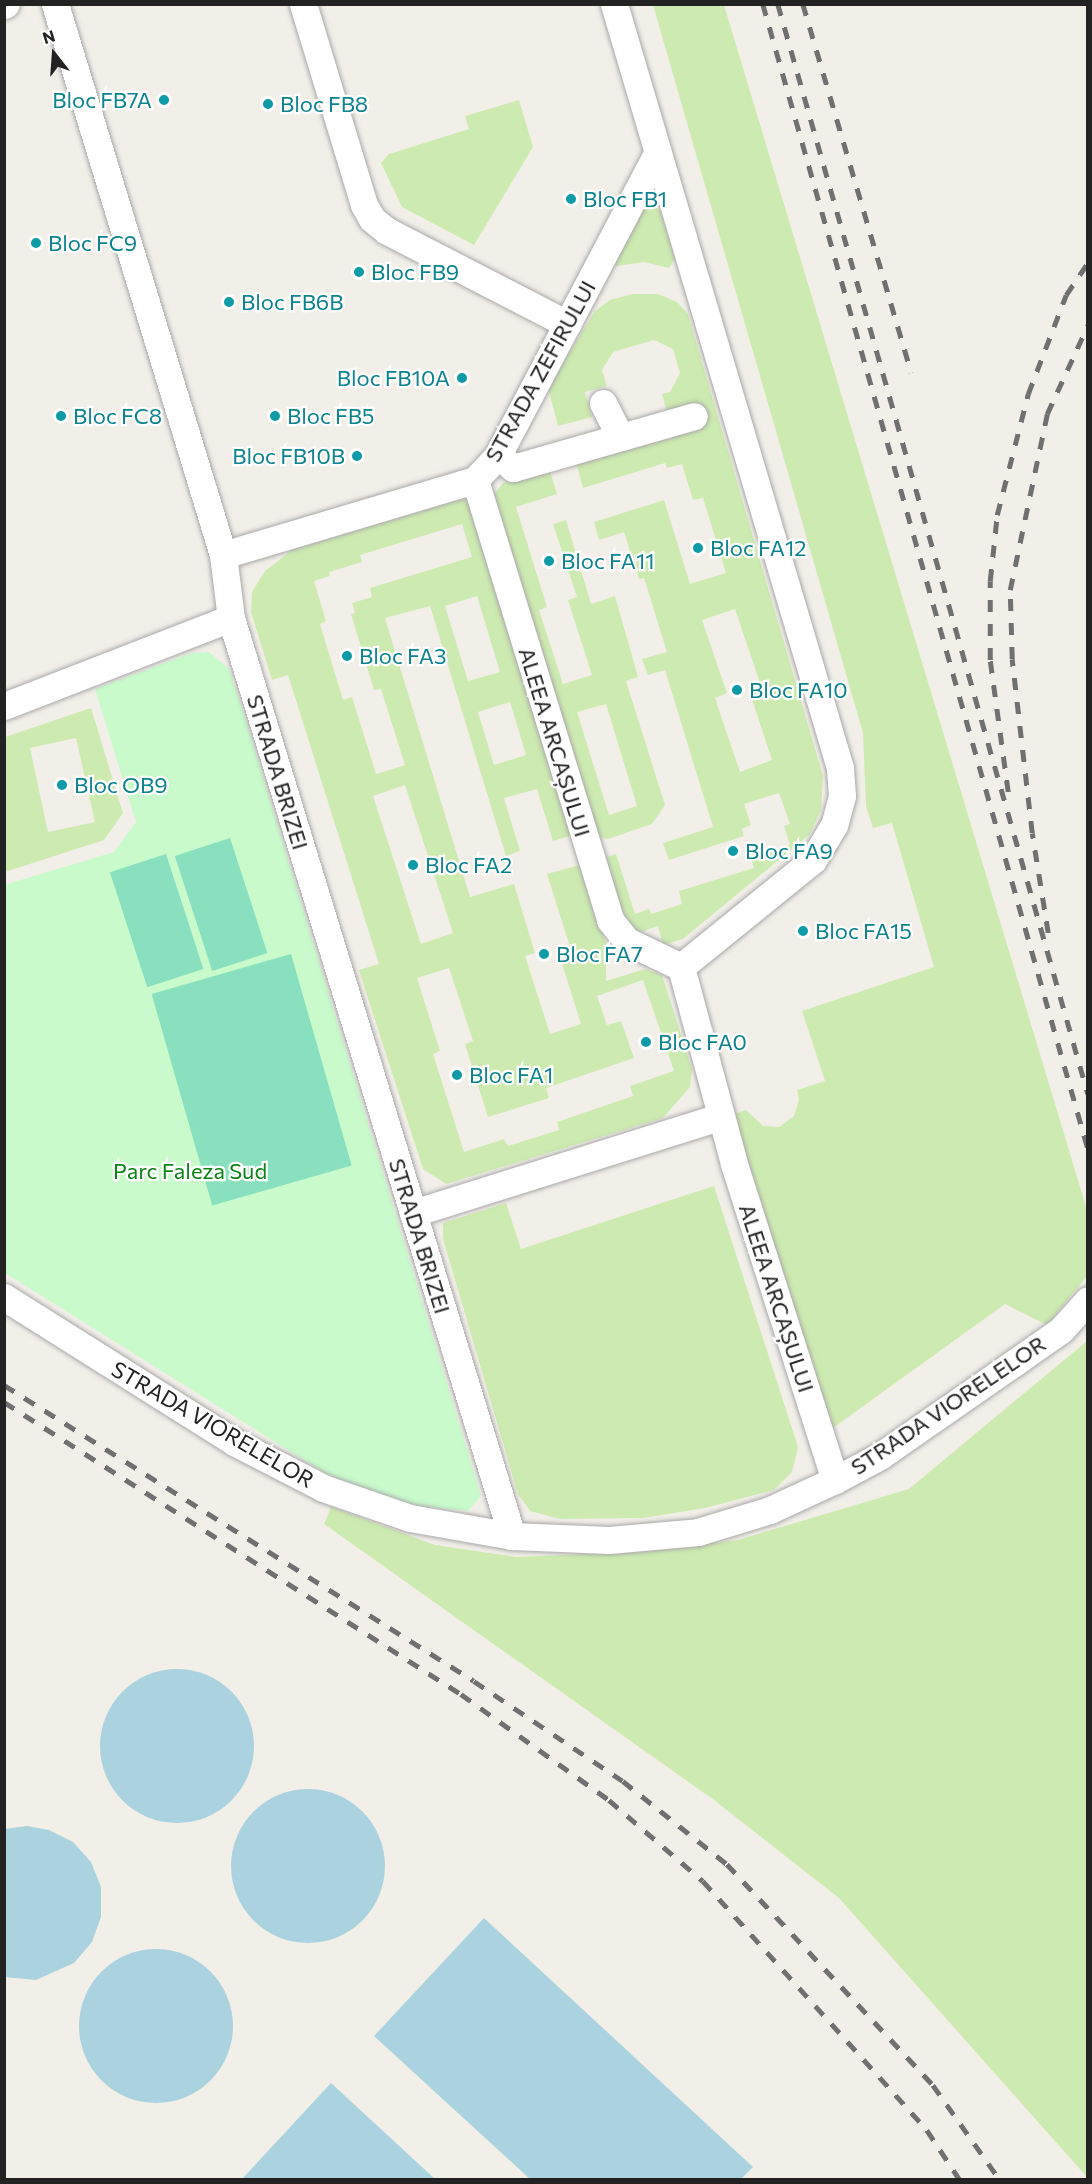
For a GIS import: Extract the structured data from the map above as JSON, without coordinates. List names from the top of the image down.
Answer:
{
  "streets": {
    "street": [
      "STRADA ZEFIRULUI",
      "ALEEA ARCAȘULUI",
      "STRADA BRIZEI",
      "STRADA VIORELELOR"
    ]
  },
  "crossings": [
    ["STRADA ZEFIRULUI", "ALEEA ARCAȘULUI"],
    ["STRADA ZEFIRULUI", "STRADA BRIZEI"],
    ["ALEEA ARCAȘULUI", "STRADA VIORELELOR"],
    ["STRADA BRIZEI", "STRADA VIORELELOR"]
  ],
  "parks": ["Parc Faleza Sud"],
  "places": [
    "Bloc FB7A",
    "Bloc FB8",
    "Bloc FB1",
    "Bloc FC9",
    "Bloc FB9",
    "Bloc FB6B",
    "Bloc FB10A",
    "Bloc FC8",
    "Bloc FB5",
    "Bloc FB10B",
    "Bloc FA12",
    "Bloc FA11",
    "Bloc FA3",
    "Bloc FA10",
    "Bloc OB9",
    "Bloc FA9",
    "Bloc FA2",
    "Bloc FA15",
    "Bloc FA7",
    "Bloc FA0",
    "Bloc FA1"
  ],
  "north": "top"
}
